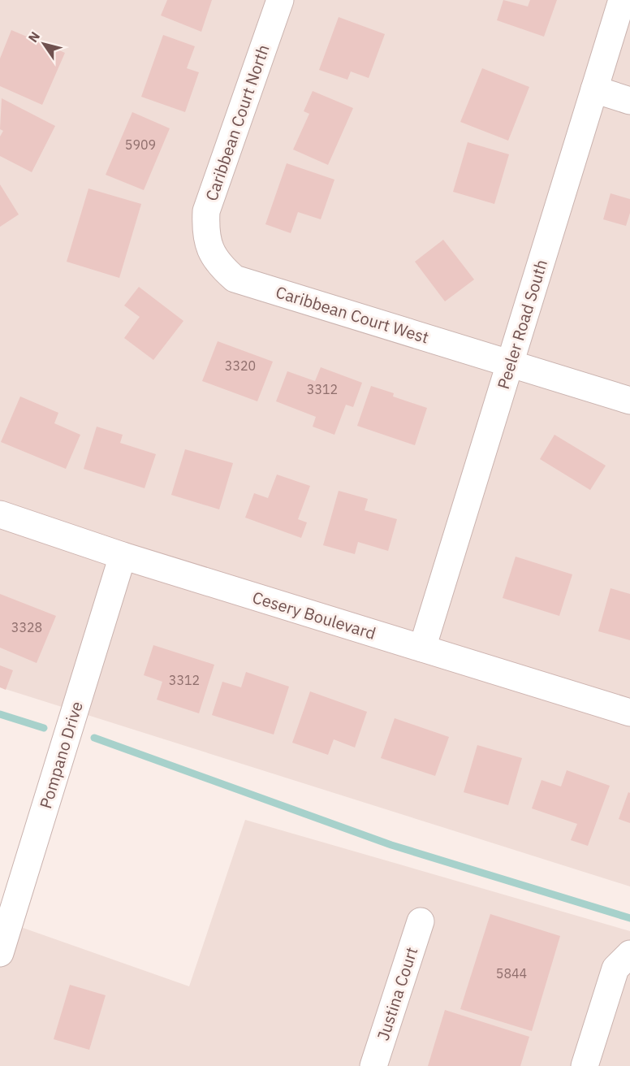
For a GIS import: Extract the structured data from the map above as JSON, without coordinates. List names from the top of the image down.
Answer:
{
  "streets": {
    "street": [
      "Caribbean Court North",
      "Caribbean Court West",
      "Peeler Road South",
      "Cesery Boulevard",
      "Pompano Drive",
      "Justina Court"
    ]
  },
  "crossings": [
    ["Caribbean Court North", "Caribbean Court West"],
    ["Caribbean Court West", "Peeler Road South"],
    ["Peeler Road South", "Cesery Boulevard"],
    ["Cesery Boulevard", "Pompano Drive"]
  ],
  "house_numbers": [
    "5909",
    "3320",
    "3312",
    "3328",
    "3312",
    "5844"
  ],
  "north": "top left"
}
